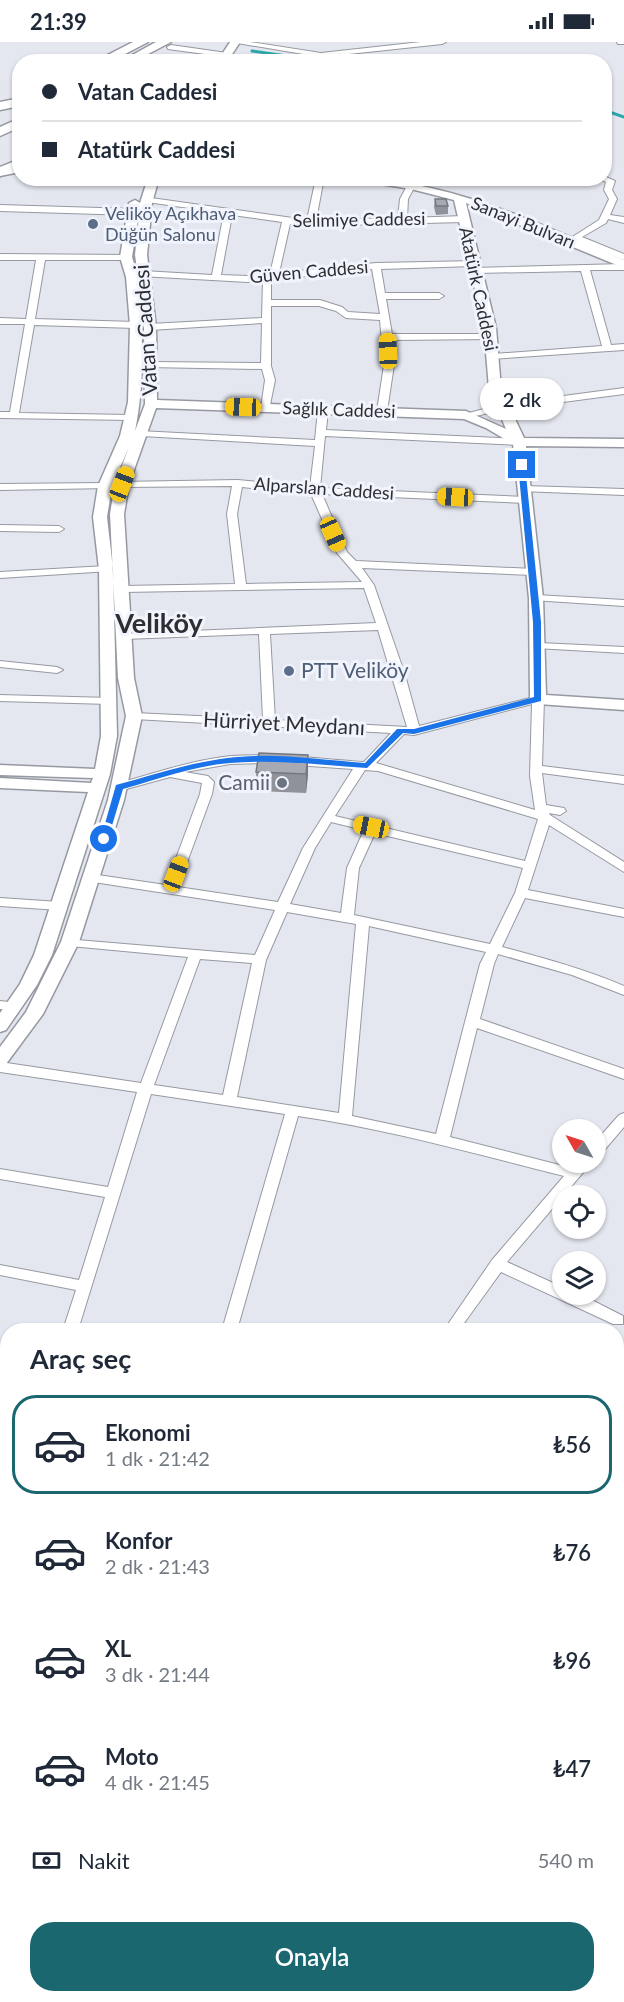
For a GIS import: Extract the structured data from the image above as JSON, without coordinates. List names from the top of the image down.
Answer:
{
  "streets": {
    "main road": [
      "Sanayi Bulvarı",
      "Atatürk Caddesi",
      "Vatan Caddesi",
      "Sağlık Caddesi"
    ],
    "street": [
      "Selimiye Caddesi",
      "Güven Caddesi",
      "Alparslan Caddesi",
      "Hürriyet Meydanı"
    ]
  },
  "crossings": [
    ["Selimiye Caddesi", "Atatürk Caddesi"],
    ["Selimiye Caddesi", "Vatan Caddesi"],
    ["Sanayi Bulvarı", "Güven Caddesi"],
    ["Sanayi Bulvarı", "Atatürk Caddesi"],
    ["Güven Caddesi", "Atatürk Caddesi"],
    ["Güven Caddesi", "Vatan Caddesi"],
    ["Atatürk Caddesi", "Sağlık Caddesi"],
    ["Atatürk Caddesi", "Alparslan Caddesi"],
    ["Atatürk Caddesi", "Hürriyet Meydanı"],
    ["Vatan Caddesi", "Sağlık Caddesi"],
    ["Vatan Caddesi", "Alparslan Caddesi"],
    ["Vatan Caddesi", "Hürriyet Meydanı"]
  ],
  "districts": ["Veliköy"],
  "places": ["Veliköy Açıkhava Düğün Salonu", "PTT Veliköy", "Camii"],
  "north": "top left",
  "page": {
    "status": "21:39",
    "banner": ["Vatan Caddesi", "Atatürk Caddesi"],
    "bubble": "2 dk",
    "heading": "Araç seç",
    "list": [
      {
        "name": "Ekonomi",
        "note": "1 dk · 21:42",
        "value": "₺56"
      },
      {
        "name": "Konfor",
        "note": "2 dk · 21:43",
        "value": "₺76"
      },
      {
        "name": "XL",
        "note": "3 dk · 21:44",
        "value": "₺96"
      },
      {
        "name": "Moto",
        "note": "4 dk · 21:45",
        "value": "₺47"
      }
    ],
    "pay": ["Nakit", "540 m"],
    "buttons": "Onayla"
  }
}
